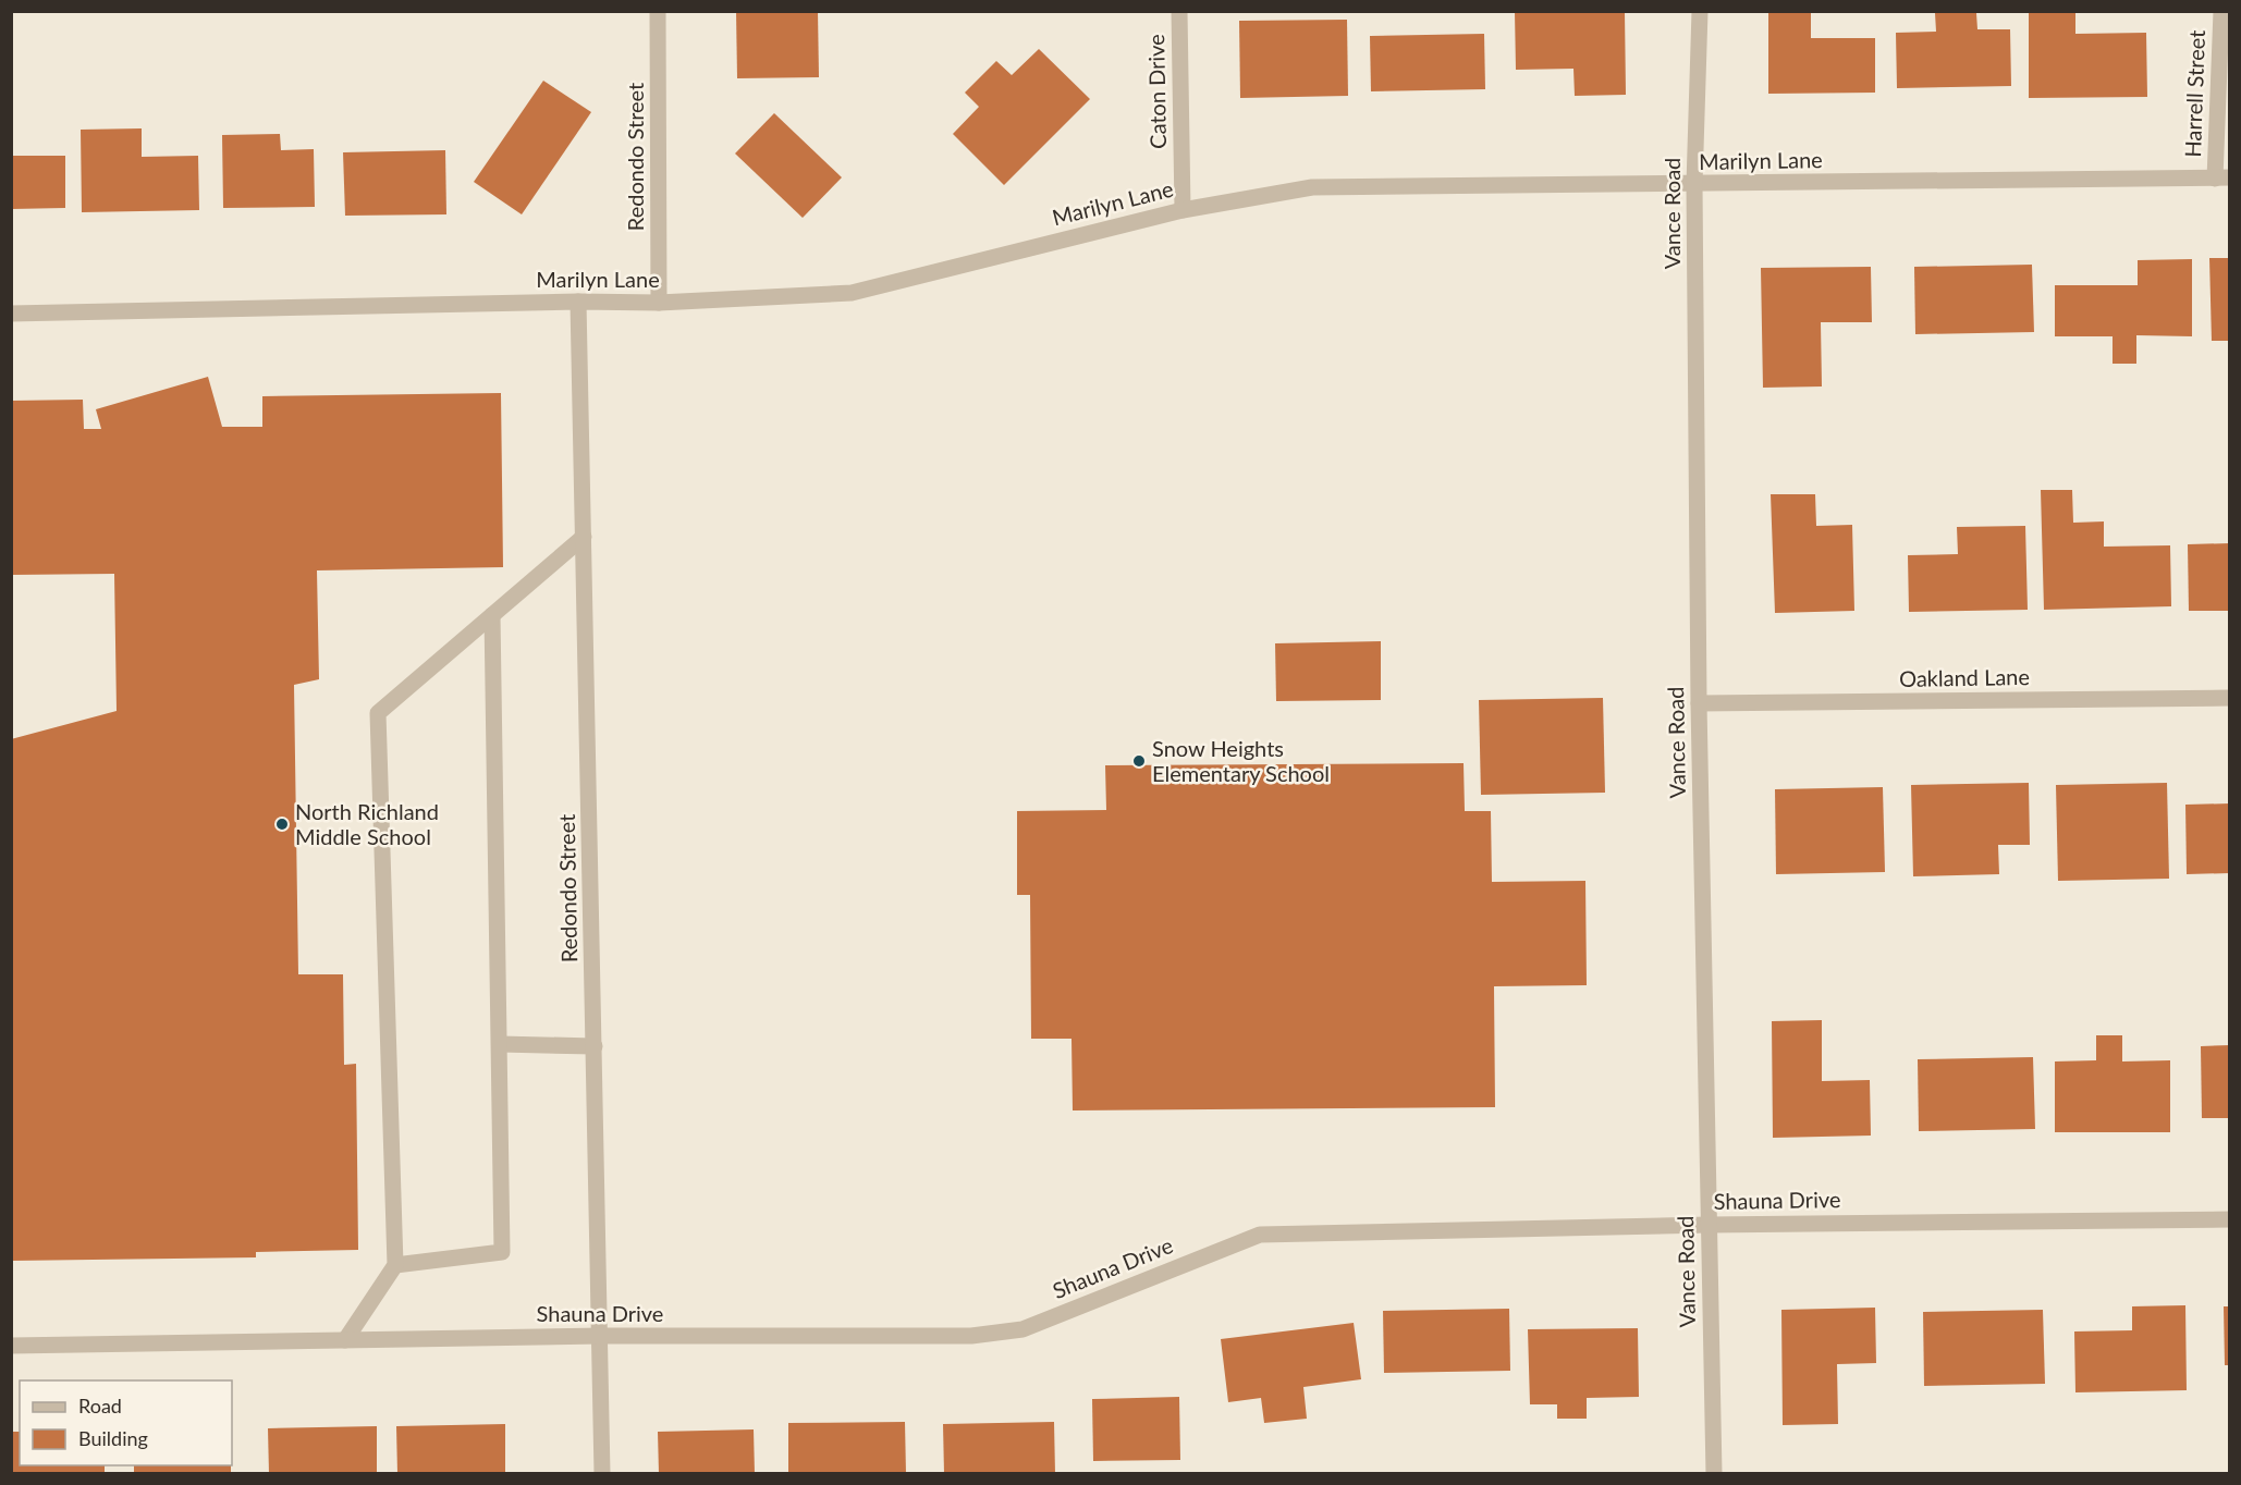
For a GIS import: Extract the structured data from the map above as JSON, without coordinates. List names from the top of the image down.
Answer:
{
  "streets": {
    "street": [
      "Caton Drive",
      "Harrell Street",
      "Redondo Street",
      "Marilyn Lane",
      "Vance Road",
      "Oakland Lane",
      "Shauna Drive"
    ]
  },
  "crossings": [
    ["Caton Drive", "Marilyn Lane"],
    ["Harrell Street", "Marilyn Lane"],
    ["Redondo Street", "Marilyn Lane"],
    ["Redondo Street", "Shauna Drive"],
    ["Marilyn Lane", "Vance Road"],
    ["Vance Road", "Oakland Lane"],
    ["Vance Road", "Shauna Drive"]
  ],
  "places": ["Snow Heights Elementary School", "North Richland Middle School"],
  "legend": ["Road", "Building"]
}
